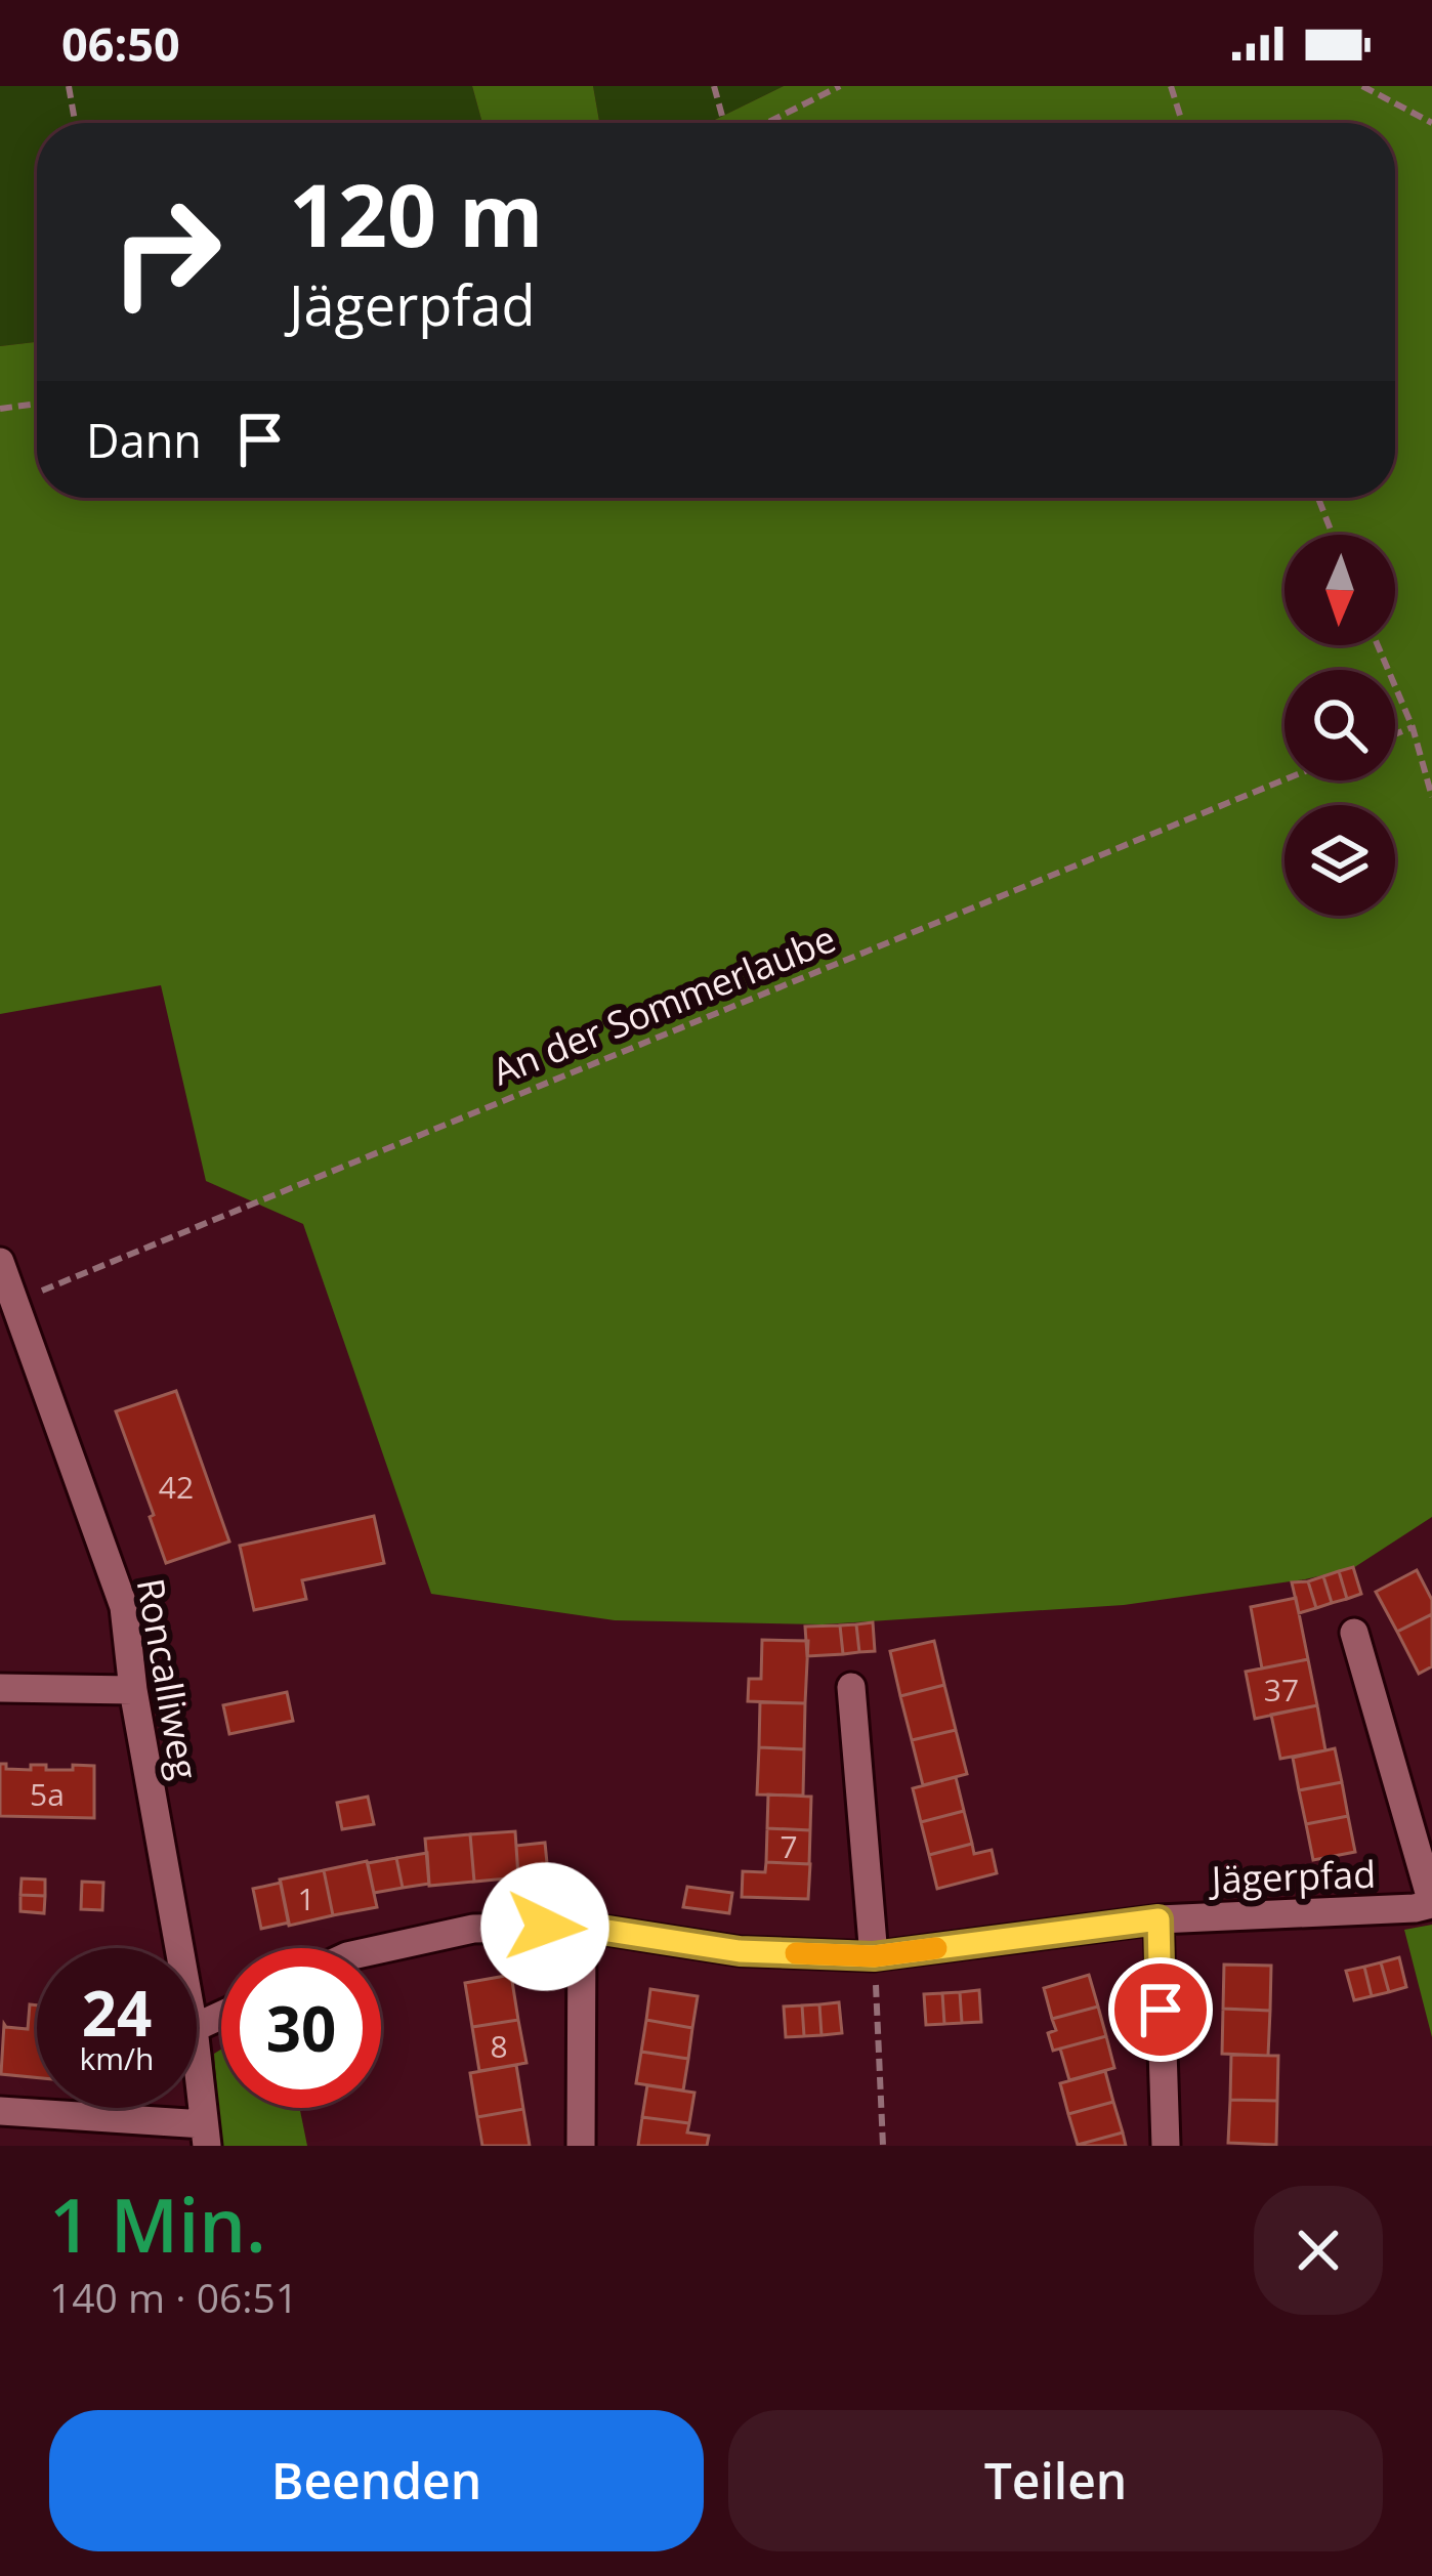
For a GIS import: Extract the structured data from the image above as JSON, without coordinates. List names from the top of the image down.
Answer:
{
  "streets": {
    "street": ["Roncalliweg", "Jägerpfad"],
    "path": ["An der Sommerlaube"]
  },
  "crossings": [
    ["An der Sommerlaube", "Roncalliweg"]
  ],
  "house_numbers": [
    "42",
    "37",
    "5a",
    "7",
    "1",
    "8"
  ],
  "north": "bottom",
  "page": {
    "status": "06:50",
    "turn": ["120 m", "Jägerpfad"],
    "then": "Dann",
    "speed": "24 km/h",
    "limit": "30",
    "heading": ["1 Min.", "140 m · 06:51"],
    "buttons": ["Beenden", "Teilen"]
  }
}
